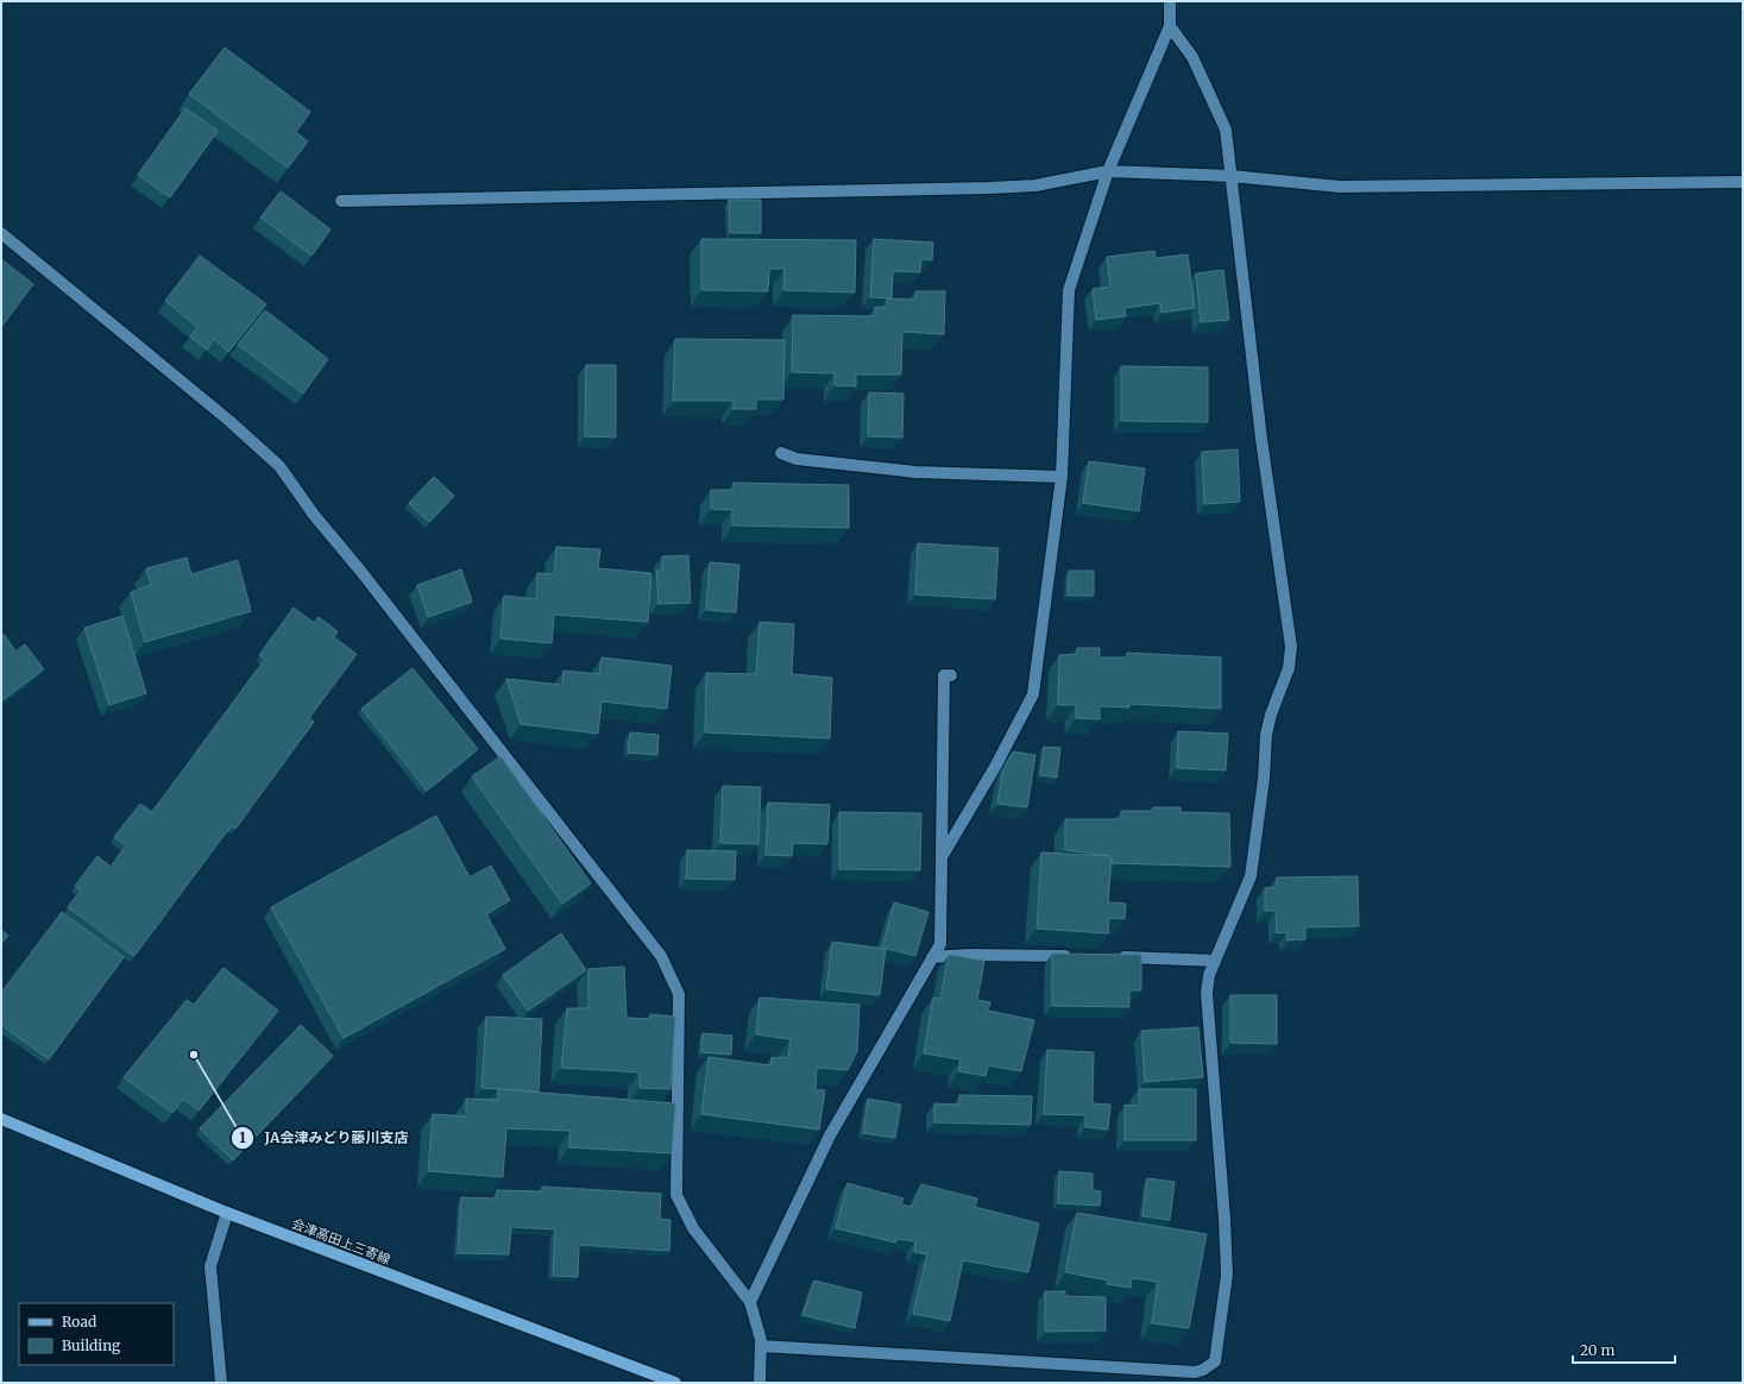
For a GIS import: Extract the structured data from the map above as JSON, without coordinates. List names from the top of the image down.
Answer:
{
  "streets": {
    "main road": ["会津高田上三寄線"]
  },
  "places": ["JA会津みどり藤川支店"],
  "legend": ["Road", "Building"],
  "scale_bar": "20 m"
}
